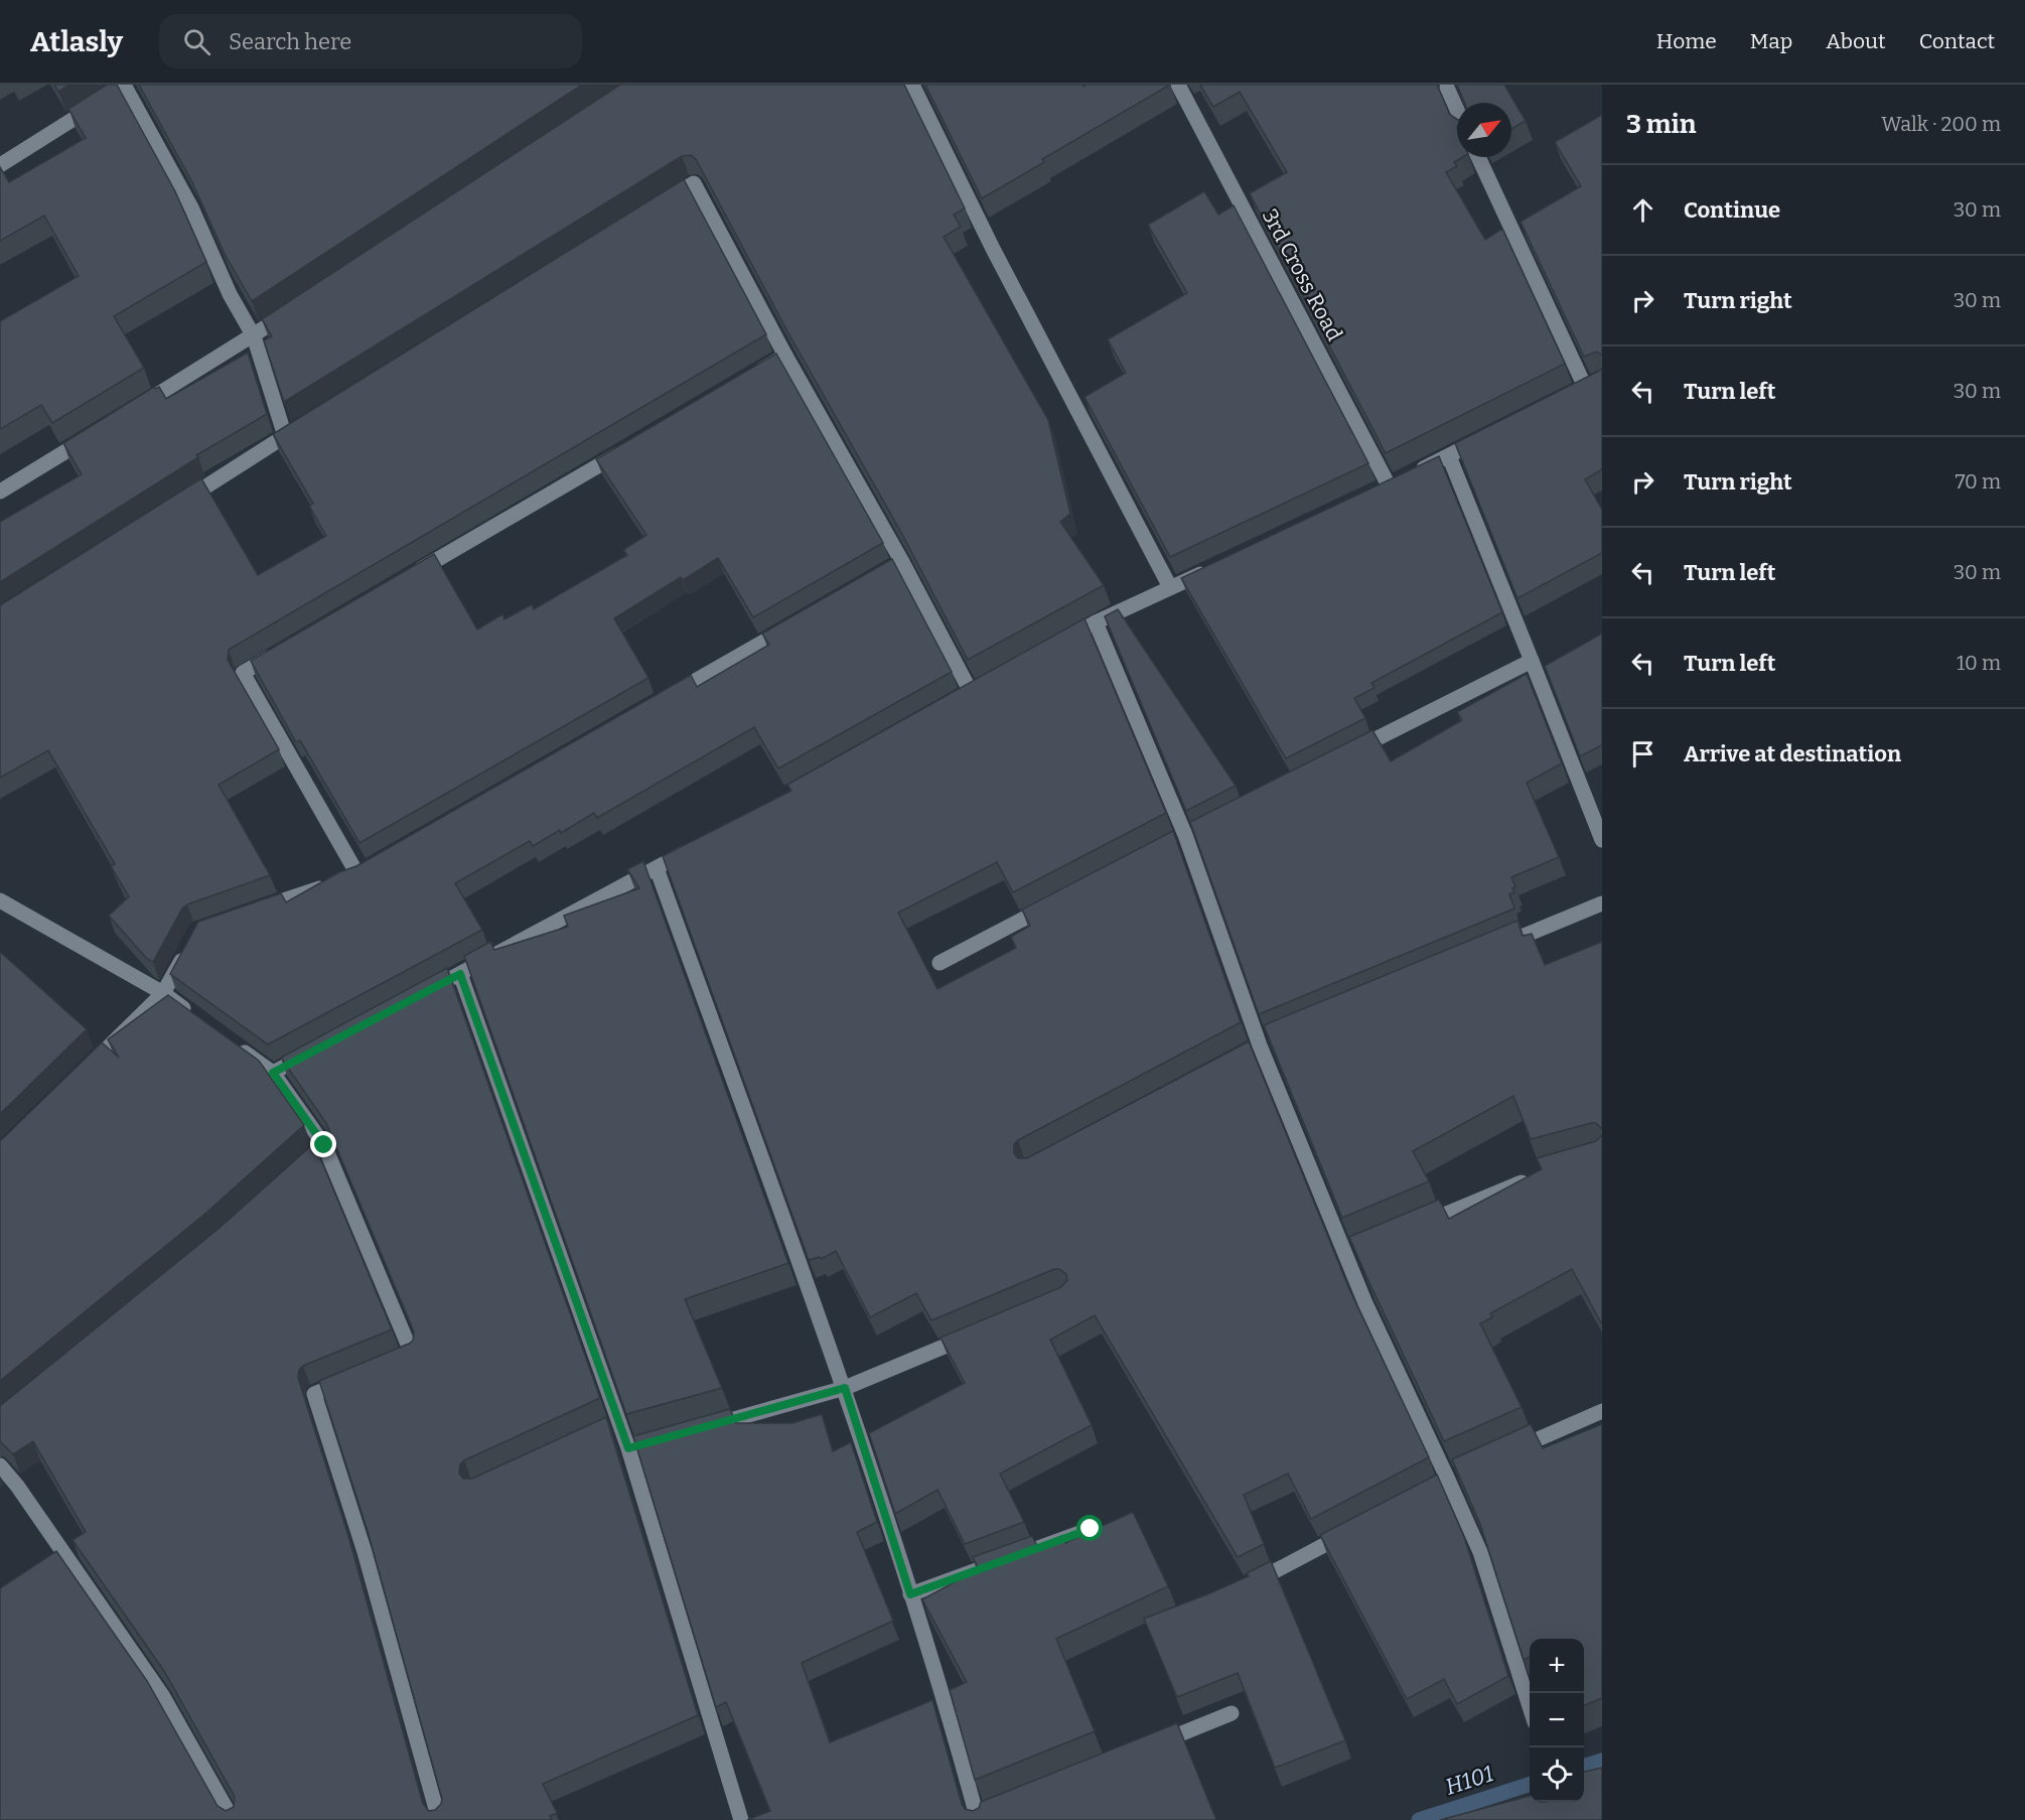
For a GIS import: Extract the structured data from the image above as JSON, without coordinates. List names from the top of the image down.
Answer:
{
  "streets": {
    "street": ["3rd Cross Road"]
  },
  "water": ["H101"],
  "north": "top right",
  "page": {
    "header": "Atlasly",
    "search": "Search here",
    "nav": [
      "Home",
      "Map",
      "About",
      "Contact"
    ],
    "heading": ["3 min", "Walk · 200 m"],
    "list": [
      ["Continue", "30 m"],
      ["Turn right", "30 m"],
      ["Turn left", "30 m"],
      ["Turn right", "70 m"],
      ["Turn left", "30 m"],
      ["Turn left", "10 m"],
      "Arrive at destination"
    ],
    "map_buttons": ["+", "−"]
  }
}
